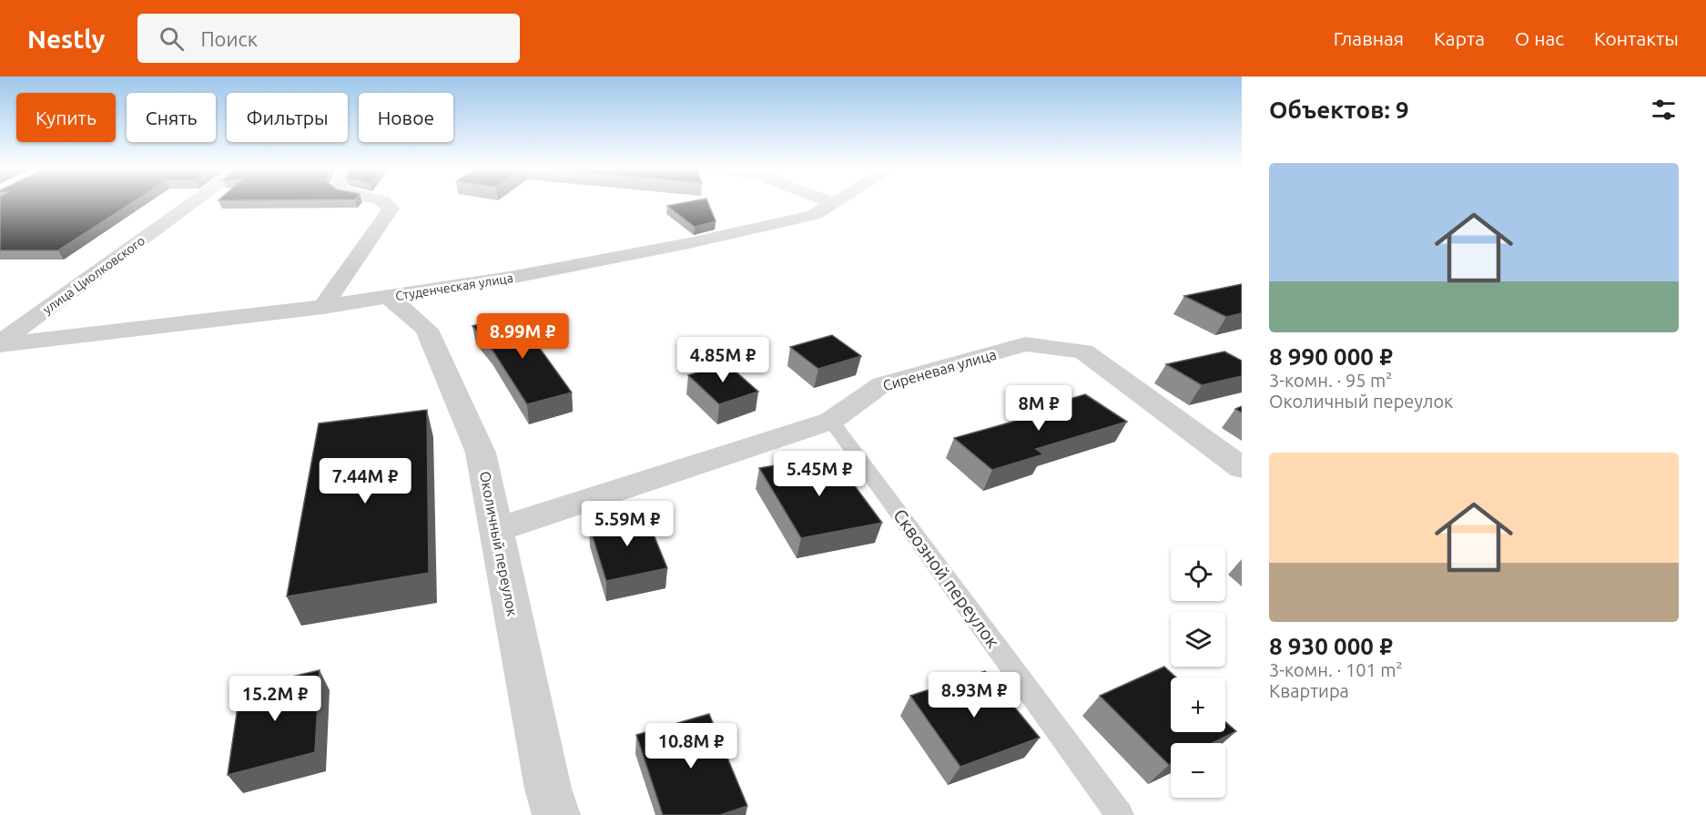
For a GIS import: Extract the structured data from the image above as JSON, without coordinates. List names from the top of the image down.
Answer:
{
  "streets": {
    "street": [
      "улица Циолковского",
      "Студенческая улица",
      "Сиреневая улица",
      "Околичный переулок"
    ],
    "lane": ["Сквозной переулок"]
  },
  "crossings": [
    ["улица Циолковского", "Студенческая улица"],
    ["Студенческая улица", "Околичный переулок"],
    ["Сиреневая улица", "Околичный переулок"],
    ["Сиреневая улица", "Сквозной переулок"]
  ],
  "page": {
    "header": "Nestly",
    "search": "Поиск",
    "nav": [
      "Главная",
      "Карта",
      "О нас",
      "Контакты"
    ],
    "heading": "Объектов: 9",
    "chip": [
      "Купить",
      "Снять",
      "Фильтры",
      "Новое"
    ],
    "list": [
      {
        "name": "8 990 000 ₽",
        "note": "3-комн. · 95 m² · Околичный переулок"
      },
      {
        "name": "8 930 000 ₽",
        "note": "3-комн. · 101 m² · Квартира"
      }
    ],
    "price": [
      "8.99M ₽",
      "4.85M ₽",
      "8M ₽",
      "5.45M ₽",
      "7.44M ₽",
      "5.59M ₽",
      "8.93M ₽",
      "15.2M ₽",
      "10.8M ₽"
    ],
    "map_buttons": ["+", "−"]
  }
}
